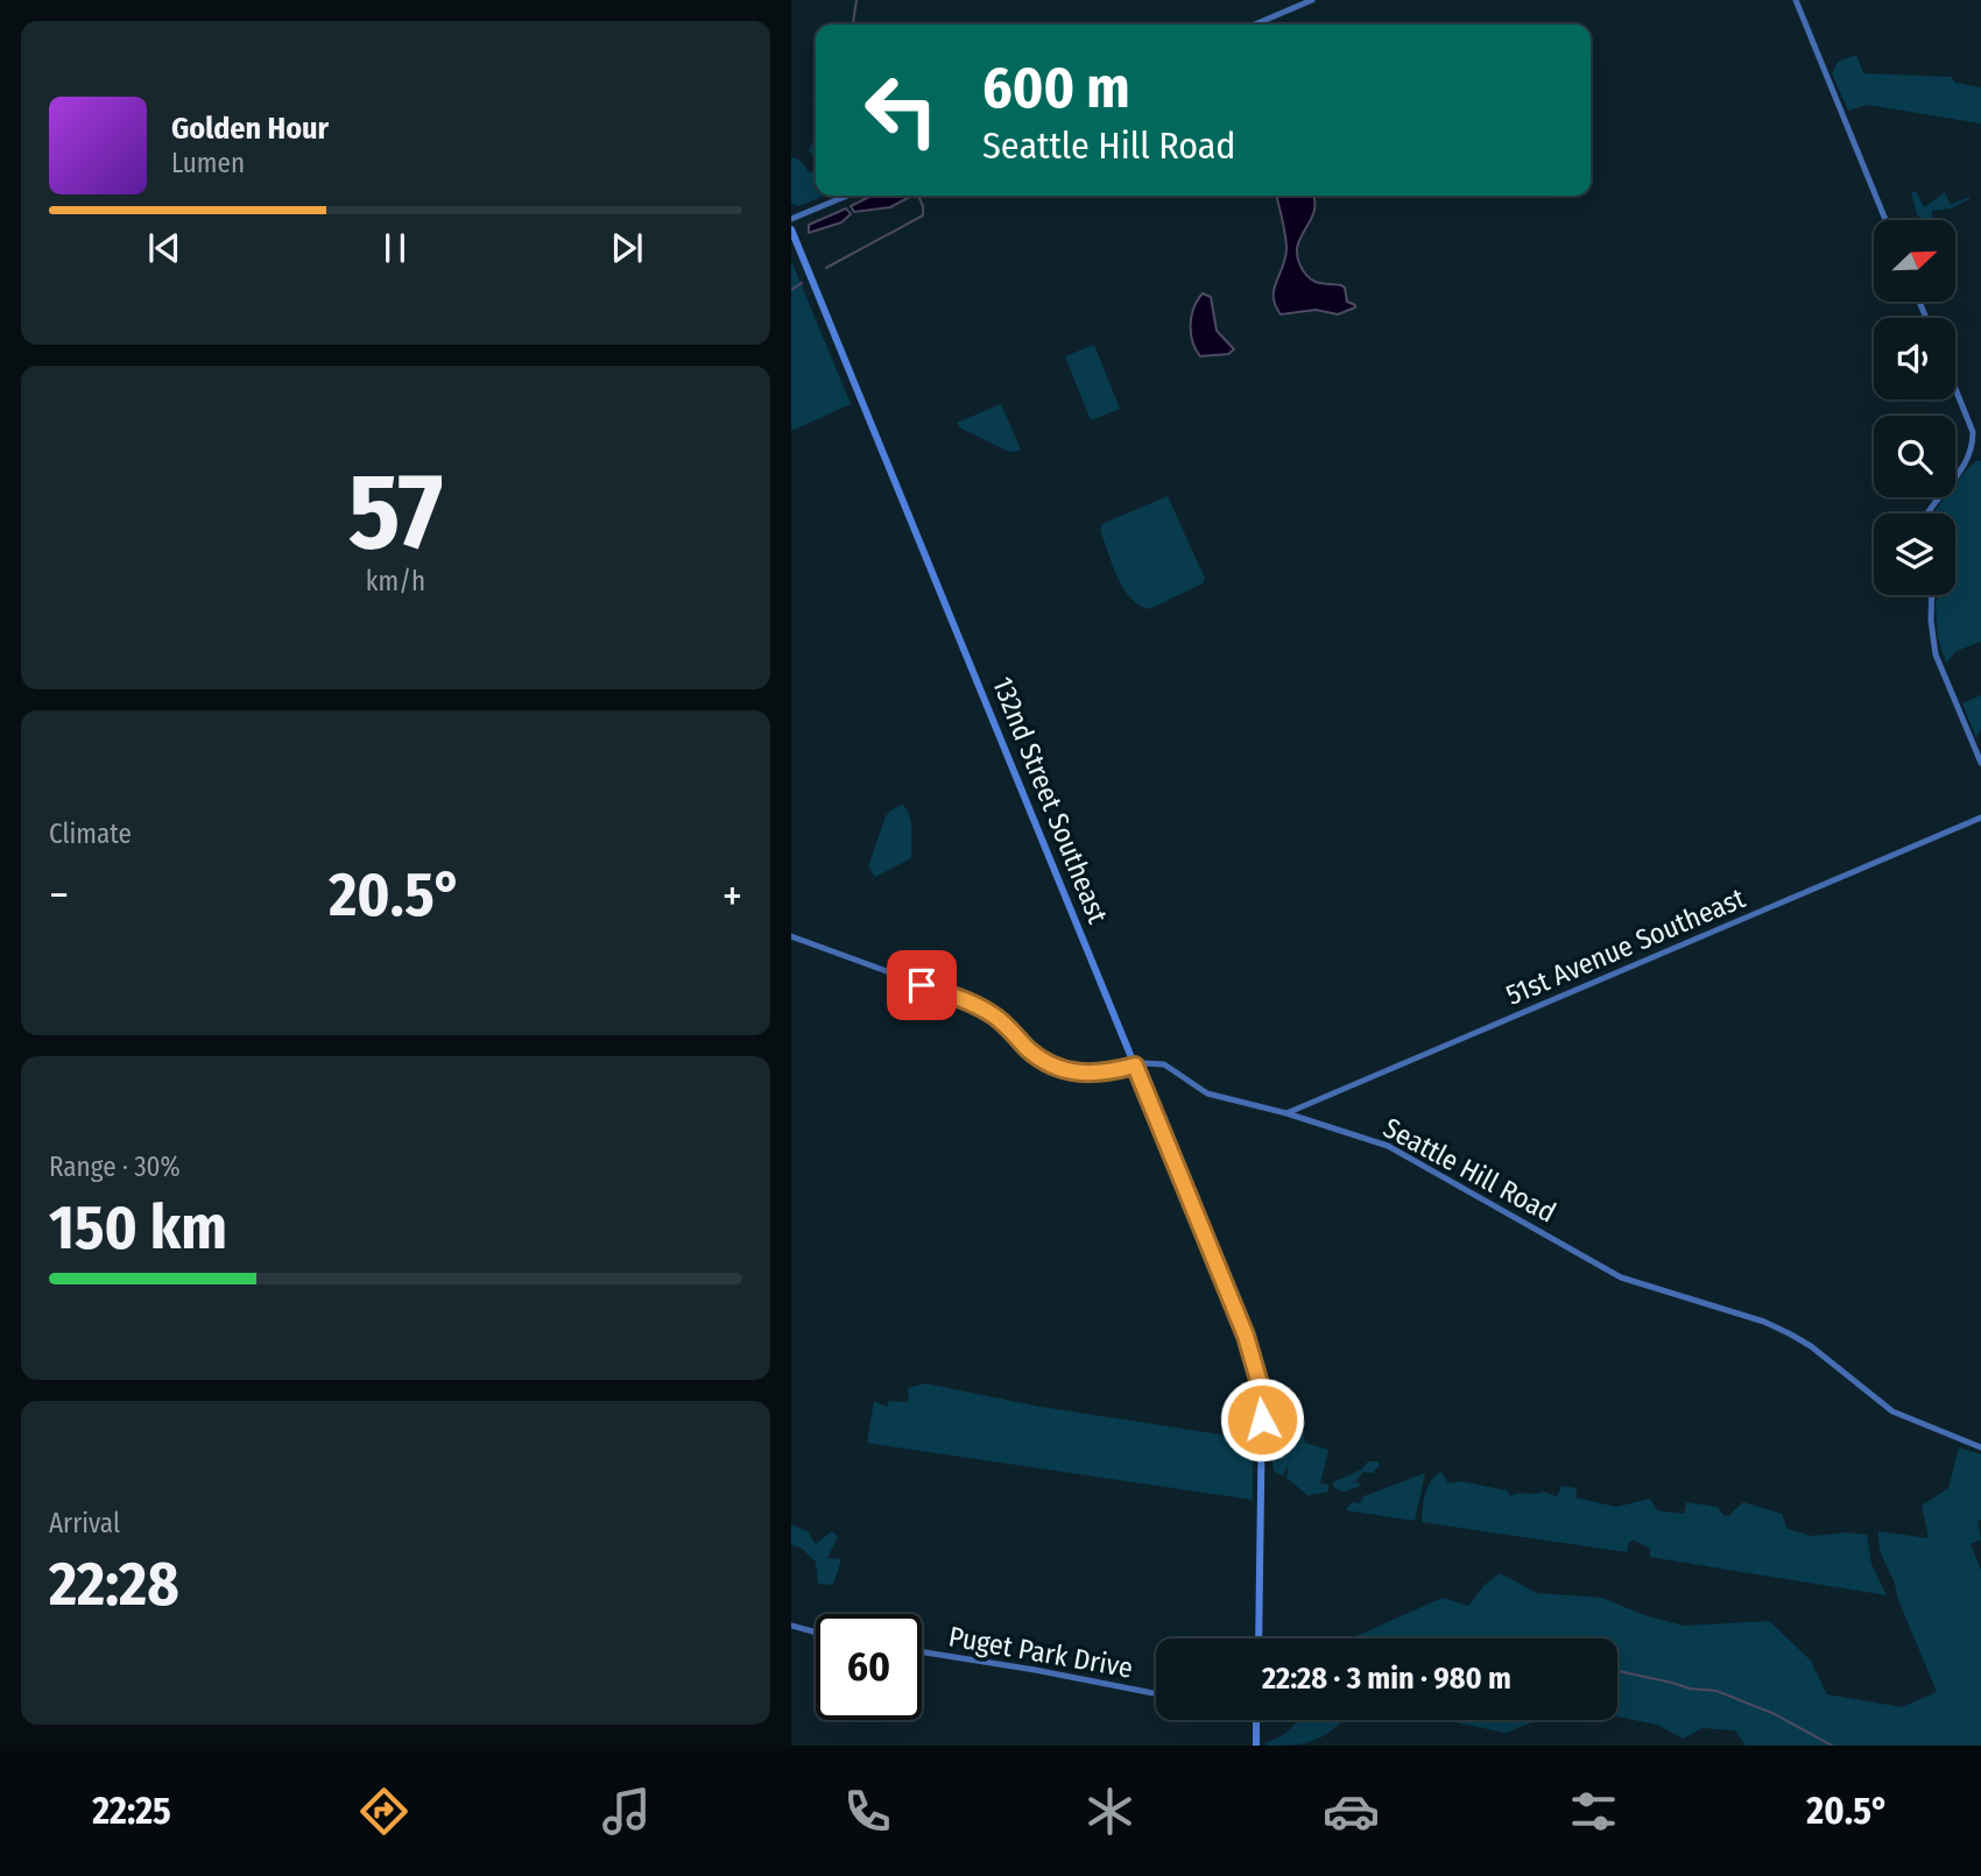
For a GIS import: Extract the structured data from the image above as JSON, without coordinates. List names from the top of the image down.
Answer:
{
  "streets": {
    "main road": ["132nd Street Southeast"],
    "street": ["51st Avenue Southeast", "Seattle Hill Road", "Puget Park Drive"]
  },
  "crossings": [
    ["132nd Street Southeast", "Seattle Hill Road"],
    ["51st Avenue Southeast", "Seattle Hill Road"]
  ],
  "north": "top right",
  "page": {
    "turn": ["600 m", "Seattle Hill Road"],
    "song": ["Golden Hour", "Lumen"],
    "tile": [
      ["57", "km/h"],
      "Climate",
      ["Range · 30%", "150 km"],
      ["Arrival", "22:28"]
    ],
    "heat": ["−", "20.5°", "+"],
    "limit": "60",
    "trip": "22:28 · 3 min · 980 m",
    "tabs": ["22:25", "20.5°"]
  }
}
